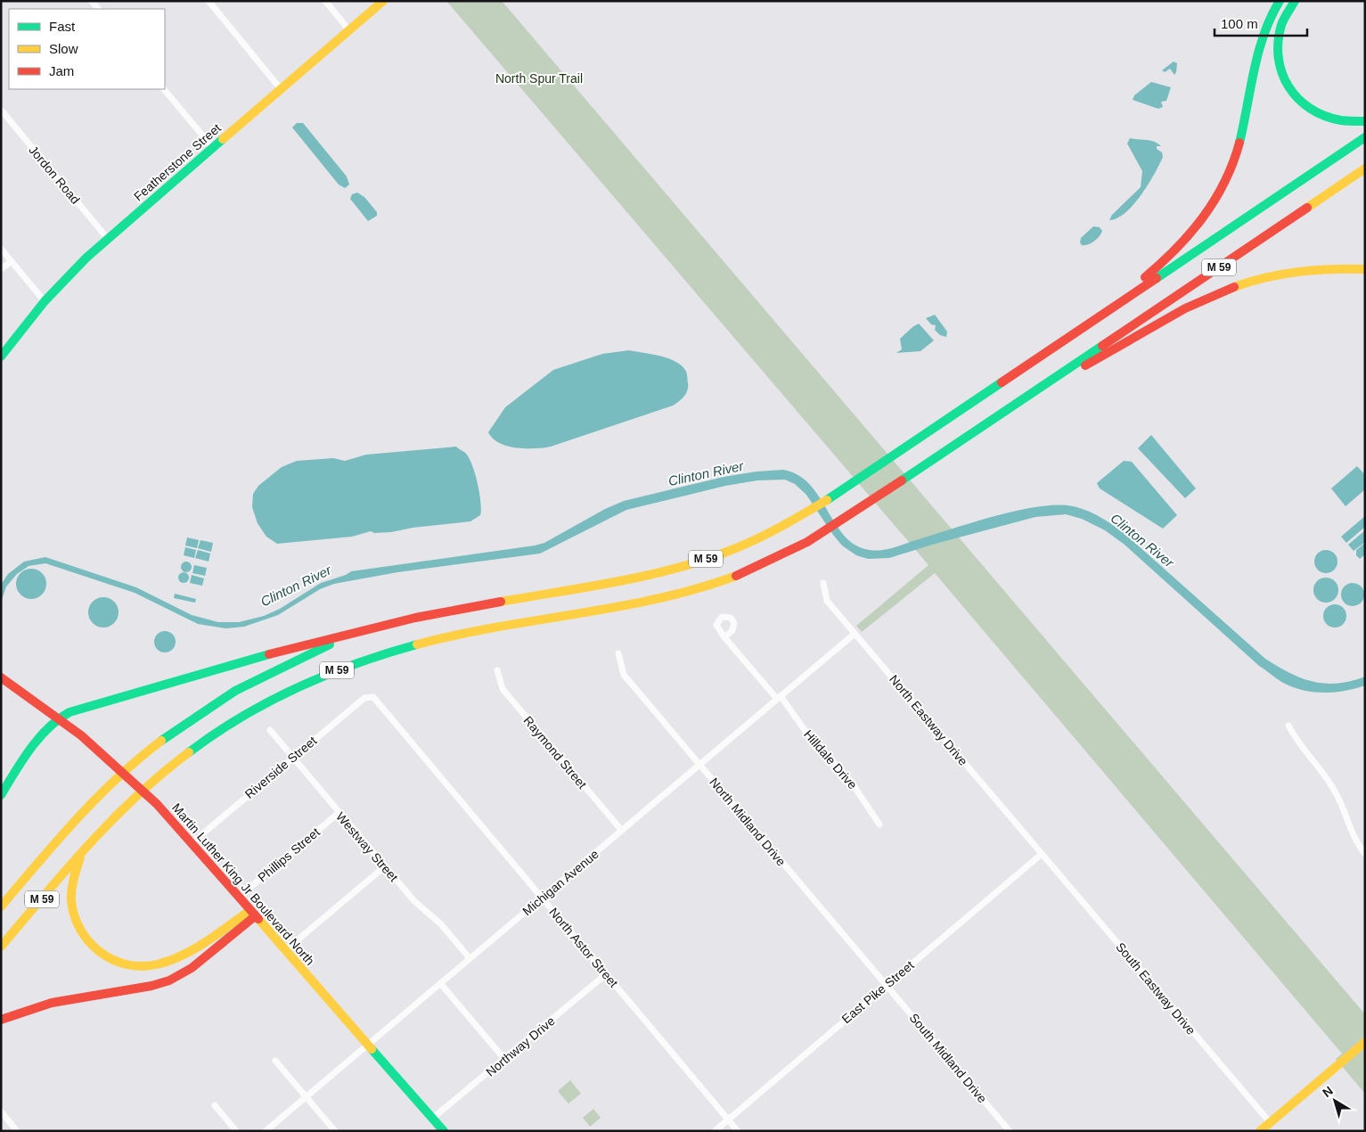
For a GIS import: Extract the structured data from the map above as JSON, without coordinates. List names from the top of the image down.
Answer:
{
  "streets": {
    "main road": ["Featherstone Street", "M 59", "Martin Luther King Jr Boulevard North"],
    "street": [
      "Jordon Road",
      "North Eastway Drive",
      "Raymond Street",
      "Hilldale Drive",
      "Riverside Street",
      "North Midland Drive",
      "Westway Street",
      "Phillips Street",
      "Michigan Avenue",
      "North Astor Street",
      "South Eastway Drive",
      "East Pike Street",
      "Northway Drive",
      "South Midland Drive"
    ]
  },
  "crossings": [
    ["Featherstone Street", "Jordon Road"],
    ["North Eastway Drive", "Michigan Avenue"],
    ["North Eastway Drive", "South Eastway Drive"],
    ["North Eastway Drive", "East Pike Street"],
    ["Raymond Street", "Michigan Avenue"],
    ["Hilldale Drive", "Michigan Avenue"],
    ["Riverside Street", "Westway Street"],
    ["Riverside Street", "Martin Luther King Jr Boulevard North"],
    ["Riverside Street", "North Astor Street"],
    ["North Midland Drive", "Michigan Avenue"],
    ["North Midland Drive", "East Pike Street"],
    ["North Midland Drive", "South Midland Drive"],
    ["Westway Street", "Phillips Street"],
    ["Westway Street", "Michigan Avenue"],
    ["Phillips Street", "Martin Luther King Jr Boulevard North"],
    ["Michigan Avenue", "Martin Luther King Jr Boulevard North"],
    ["Michigan Avenue", "North Astor Street"],
    ["Martin Luther King Jr Boulevard North", "Northway Drive"],
    ["North Astor Street", "East Pike Street"],
    ["North Astor Street", "Northway Drive"],
    ["South Eastway Drive", "East Pike Street"],
    ["East Pike Street", "South Midland Drive"]
  ],
  "water": ["Clinton River"],
  "parks": ["North Spur Trail"],
  "legend": ["Fast", "Slow", "Jam"],
  "scale_bar": "100 m",
  "north": "top left"
}
